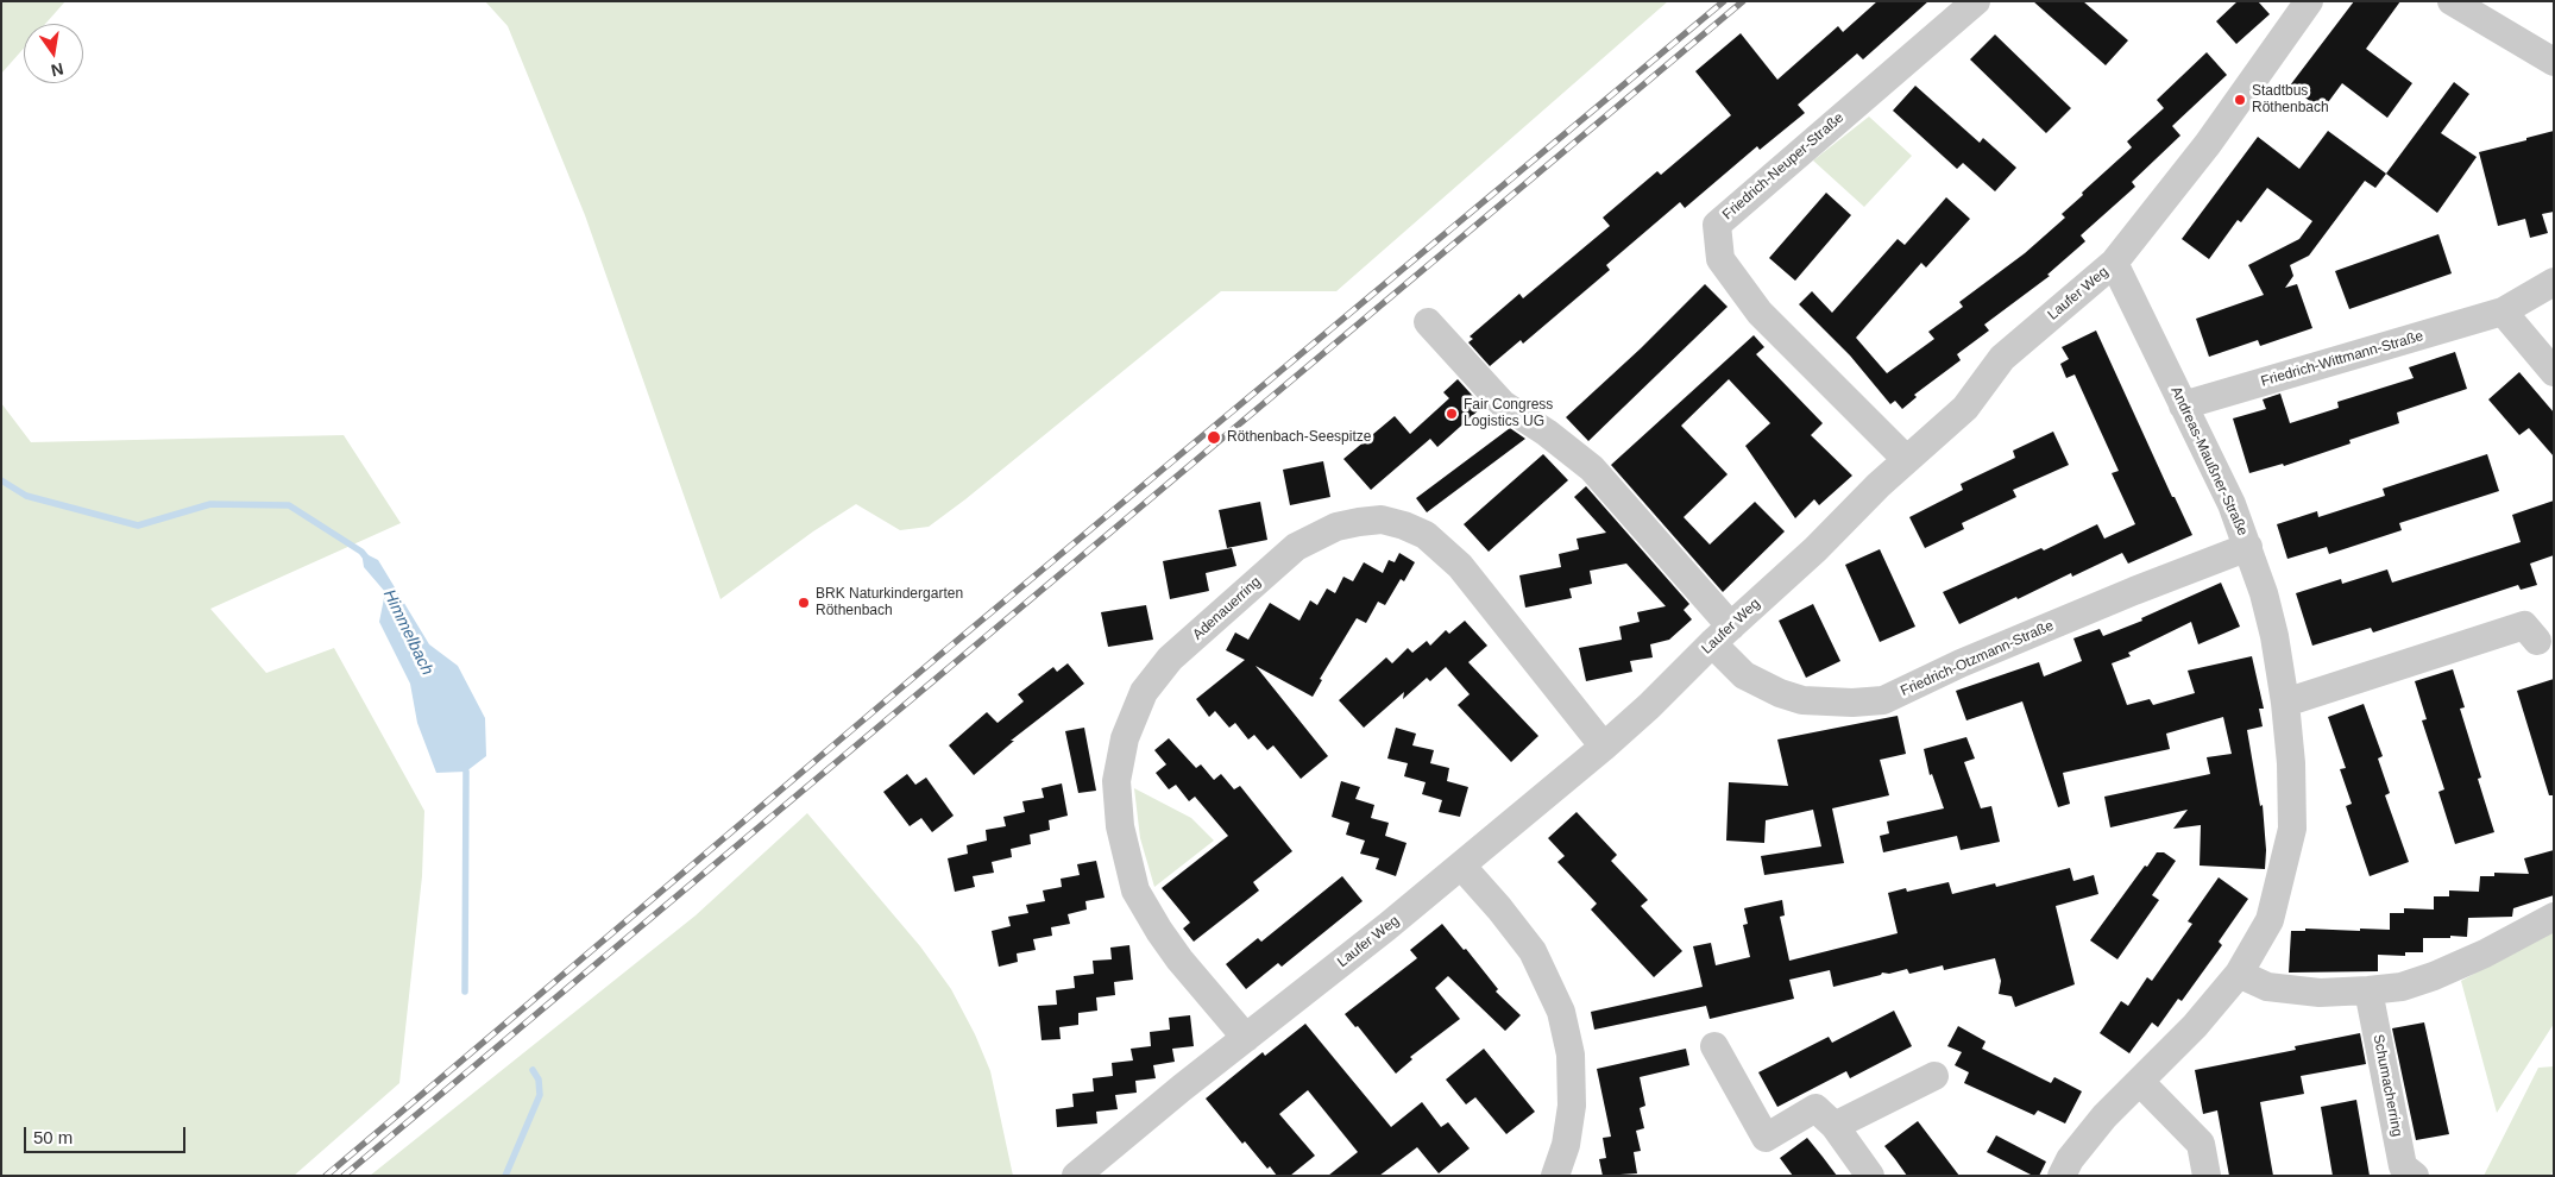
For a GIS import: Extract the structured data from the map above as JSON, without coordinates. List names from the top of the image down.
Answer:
{
  "streets": {
    "street": [
      "Friedrich-Neuper-Straße",
      "Laufer Weg",
      "Friedrich-Wittmann-Straße",
      "Andreas-Maußner-Straße",
      "Adenauerring",
      "Friedrich-Otzmann-Straße",
      "Schumacherring"
    ]
  },
  "crossings": [
    ["Friedrich-Neuper-Straße", "Laufer Weg"],
    ["Laufer Weg", "Andreas-Maußner-Straße"],
    ["Laufer Weg", "Adenauerring"],
    ["Laufer Weg", "Friedrich-Otzmann-Straße"],
    ["Friedrich-Wittmann-Straße", "Andreas-Maußner-Straße"],
    ["Andreas-Maußner-Straße", "Friedrich-Otzmann-Straße"]
  ],
  "water": ["Himmelbach"],
  "places": [
    "Stadtbus Röthenbach",
    "Fair Congress Logistics UG",
    "Röthenbach-Seespitze",
    "BRK Naturkindergarten Röthenbach"
  ],
  "scale_bar": "50 m",
  "north": "bottom"
}
